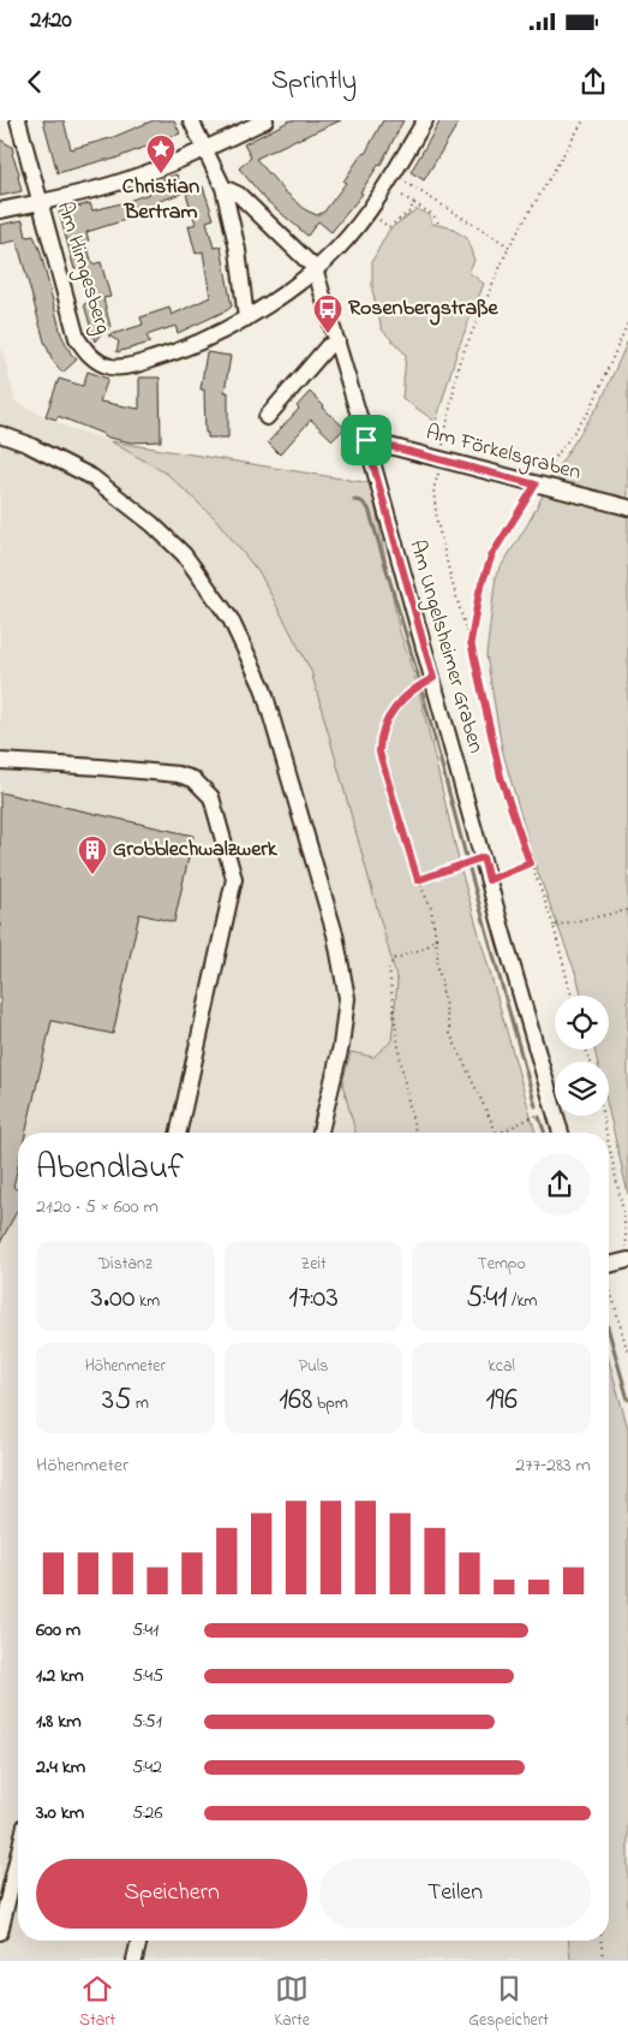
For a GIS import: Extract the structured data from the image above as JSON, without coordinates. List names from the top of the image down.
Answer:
{
  "streets": {
    "street": ["Am Himgesberg", "Am Förkelsgraben", "Am Ungelsheimer Graben"]
  },
  "crossings": [
    ["Am Himgesberg", "Am Ungelsheimer Graben"],
    ["Am Förkelsgraben", "Am Ungelsheimer Graben"]
  ],
  "places": {
    "place": ["Christian Bertram"],
    "bus stop": ["Rosenbergstraße"],
    "building": ["Grobblechwalzwerk"]
  },
  "page": {
    "status": "21:20",
    "header": "Sprintly",
    "heading": ["Abendlauf", "21:20 · 5 × 600 m"],
    "stats": [
      ["Distanz", "3.00 km"],
      ["Zeit", "17:03"],
      ["Tempo", "5:41 /km"],
      ["Höhenmeter", "35 m"],
      ["Puls", "168 bpm"],
      ["kcal", "196"]
    ],
    "chart": ["Höhenmeter", "277–283 m"],
    "list": [
      {
        "name": "600 m",
        "note": "5:41"
      },
      {
        "name": "1.2 km",
        "note": "5:45"
      },
      {
        "name": "1.8 km",
        "note": "5:51"
      },
      {
        "name": "2.4 km",
        "note": "5:42"
      },
      {
        "name": "3.0 km",
        "note": "5:26"
      }
    ],
    "buttons": ["Speichern", "Teilen"],
    "tabs": ["Start", "Karte", "Gespeichert"]
  }
}
